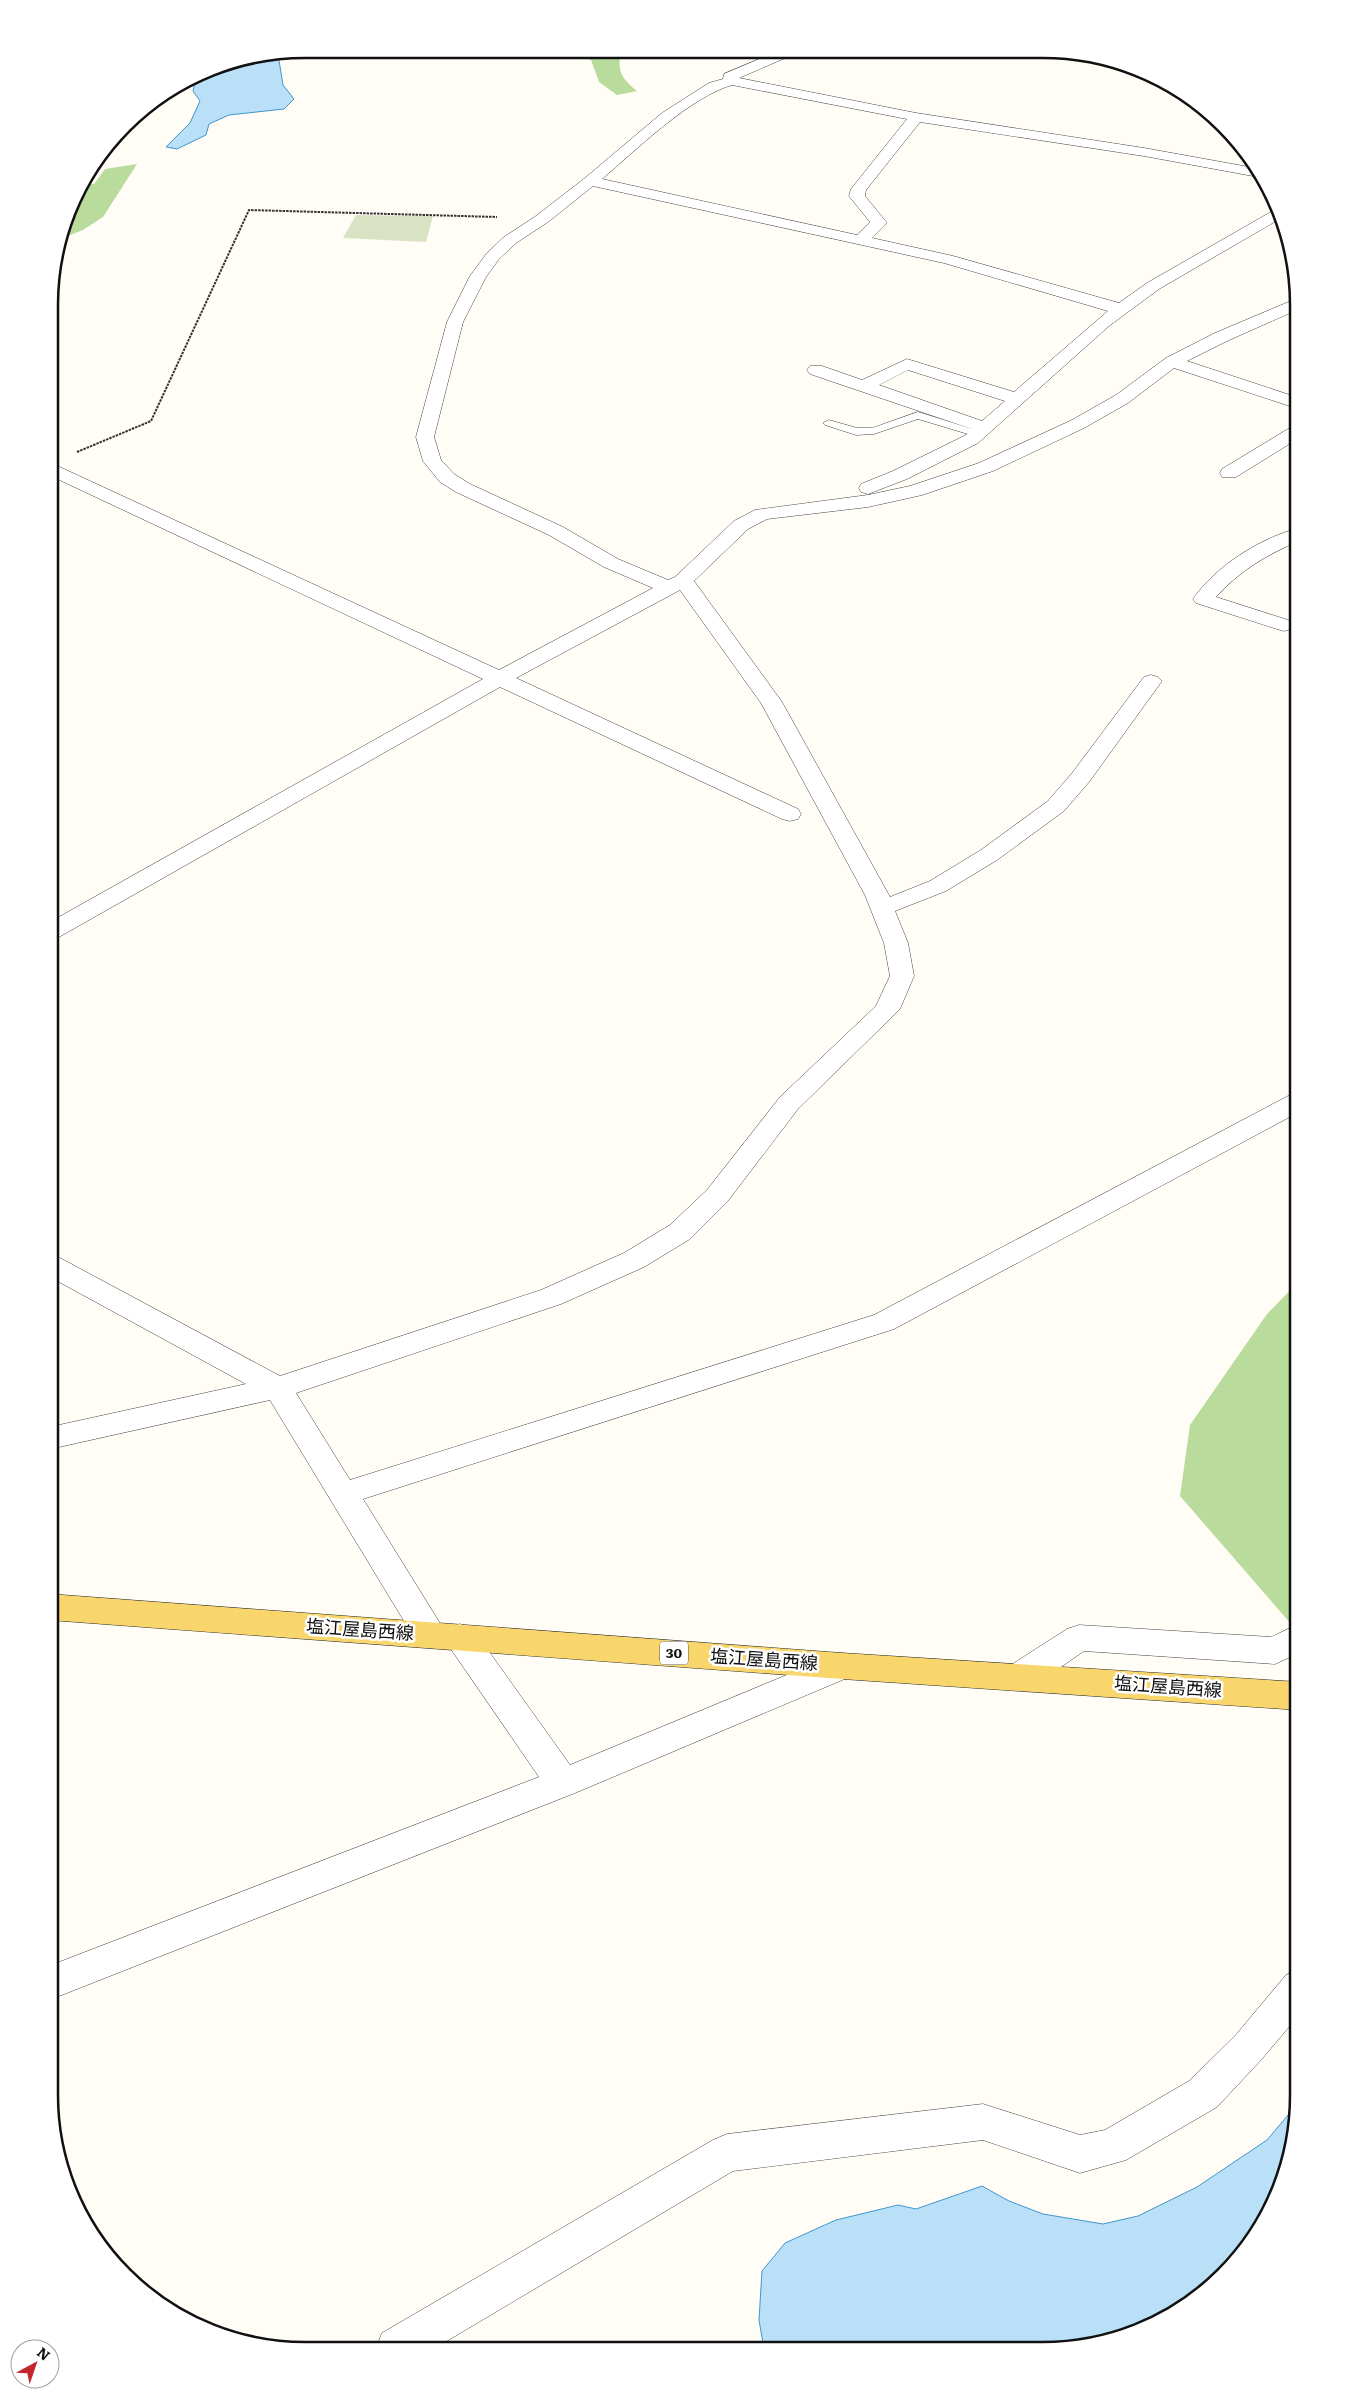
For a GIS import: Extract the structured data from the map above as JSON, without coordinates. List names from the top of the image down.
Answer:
{
  "streets": {
    "main road": ["塩江屋島西線", "30"]
  },
  "north": "top right"
}
